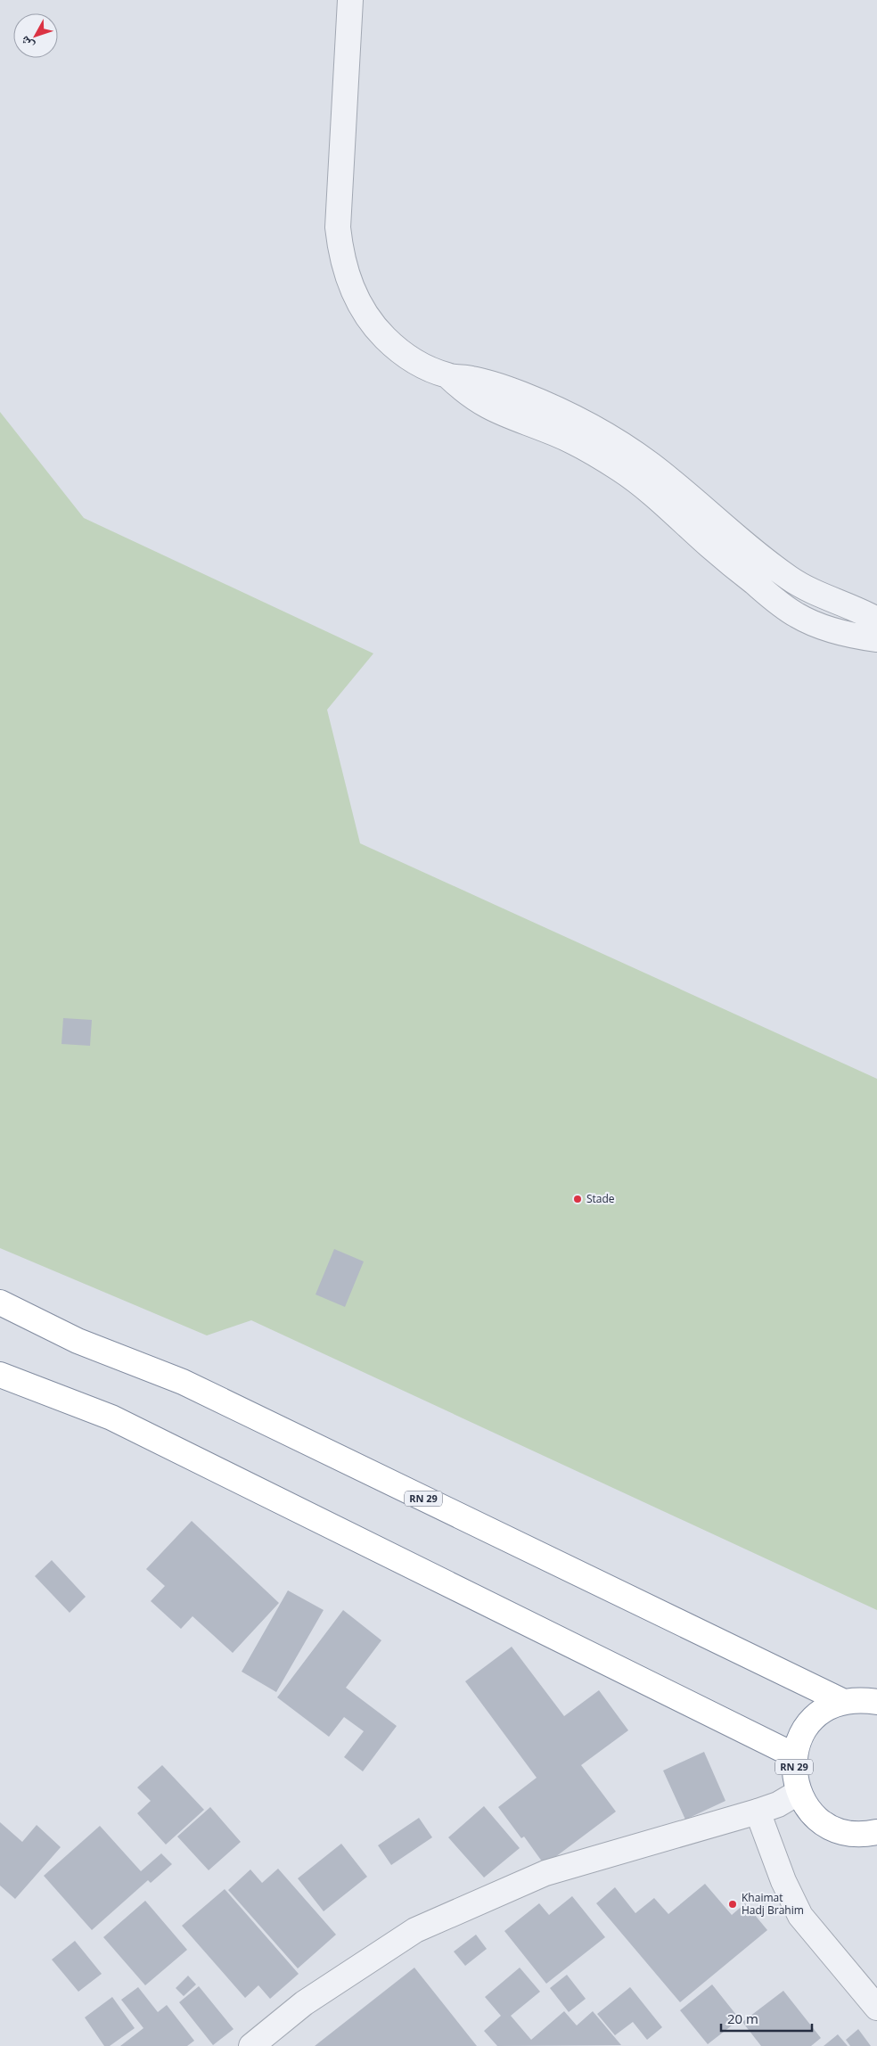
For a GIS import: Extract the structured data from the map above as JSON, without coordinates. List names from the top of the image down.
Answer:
{
  "streets": {
    "highway": ["RN 29"]
  },
  "places": ["Stade", "Khaimat Hadj Brahim"],
  "scale_bar": "20 m",
  "north": "bottom left"
}
